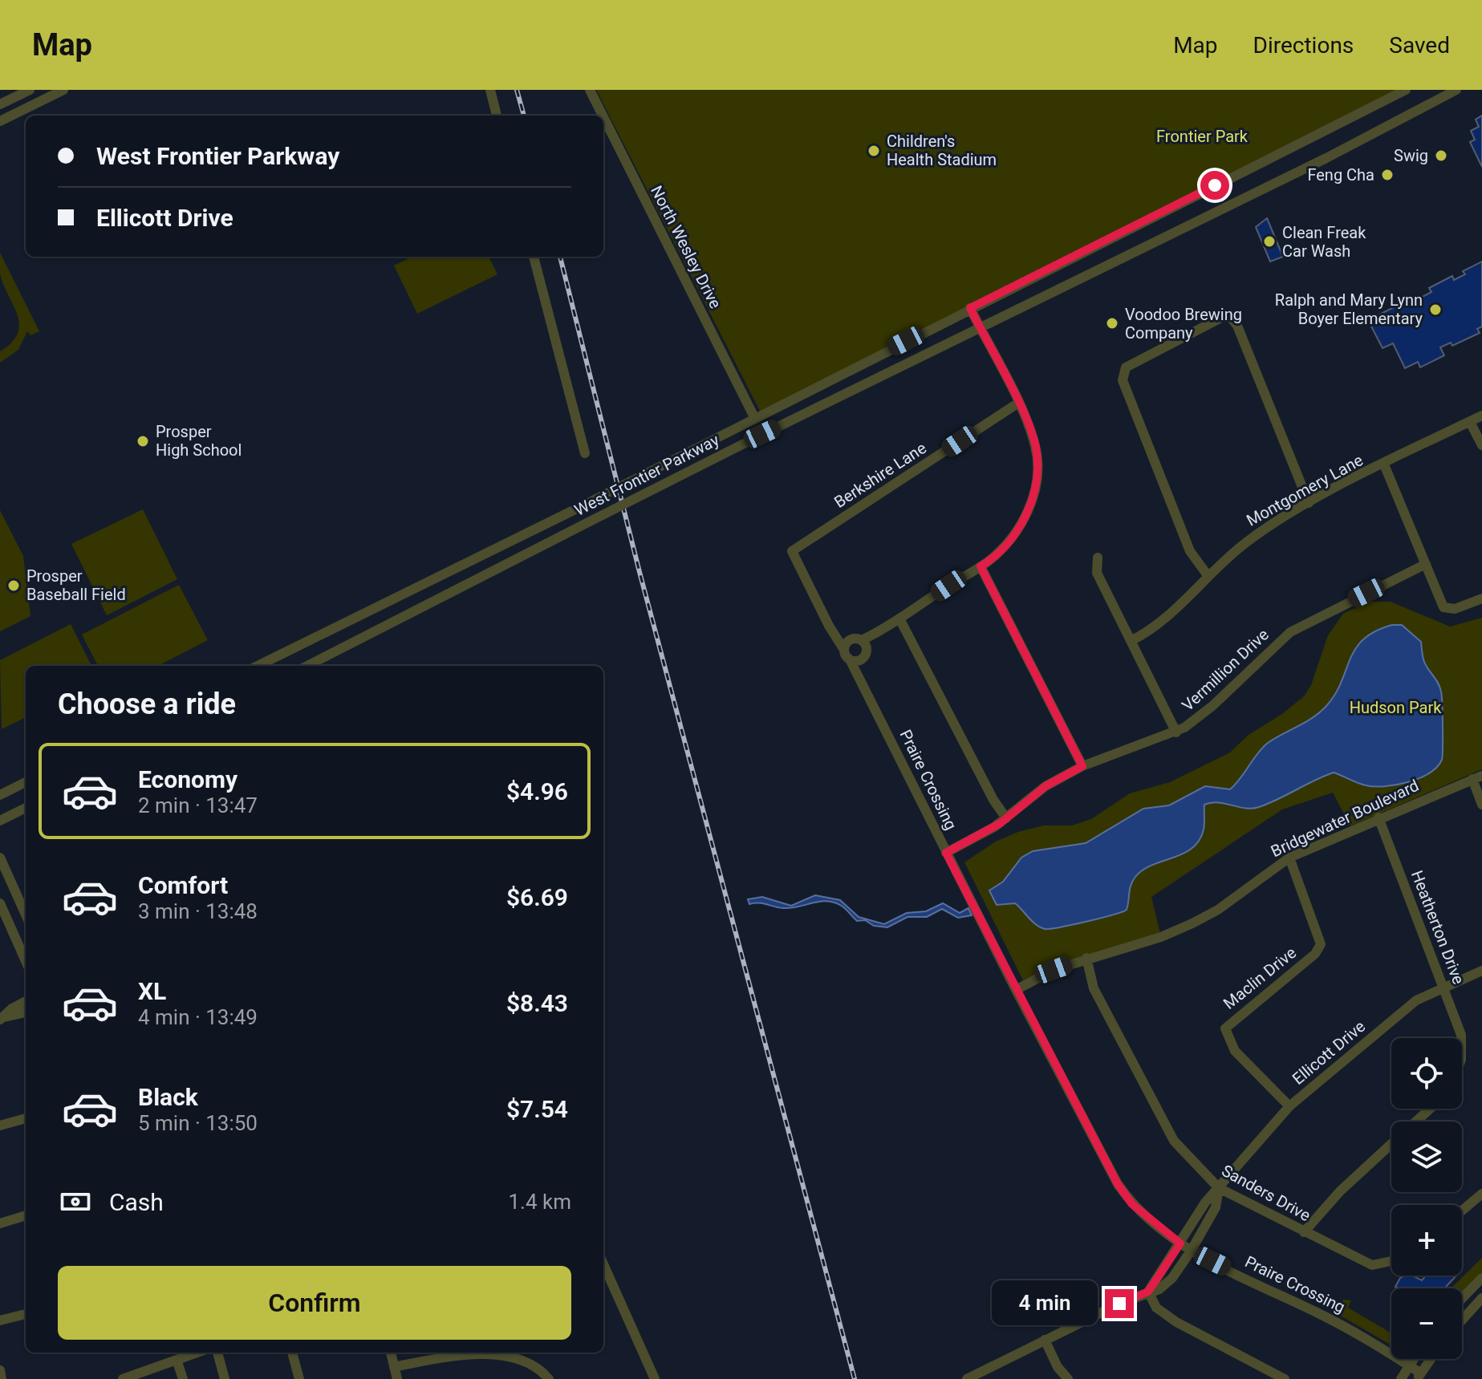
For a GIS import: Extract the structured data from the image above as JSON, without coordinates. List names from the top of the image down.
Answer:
{
  "streets": {
    "street": [
      "North Wesley Drive",
      "West Frontier Parkway",
      "Berkshire Lane",
      "Montgomery Lane",
      "Vermillion Drive",
      "Praire Crossing",
      "Bridgewater Boulevard",
      "Heatherton Drive",
      "Maclin Drive",
      "Ellicott Drive",
      "Sanders Drive"
    ]
  },
  "crossings": [
    ["North Wesley Drive", "West Frontier Parkway"],
    ["Berkshire Lane", "Praire Crossing"],
    ["Vermillion Drive", "Praire Crossing"],
    ["Praire Crossing", "Bridgewater Boulevard"],
    ["Praire Crossing", "Ellicott Drive"],
    ["Bridgewater Boulevard", "Heatherton Drive"],
    ["Bridgewater Boulevard", "Maclin Drive"],
    ["Bridgewater Boulevard", "Sanders Drive"],
    ["Heatherton Drive", "Ellicott Drive"],
    ["Maclin Drive", "Ellicott Drive"],
    ["Ellicott Drive", "Sanders Drive"]
  ],
  "parks": ["Frontier Park", "Hudson Park"],
  "places": [
    "Children's Health Stadium",
    "Swig",
    "Feng Cha",
    "Clean Freak Car Wash",
    "Ralph and Mary Lynn Boyer Elementary",
    "Voodoo Brewing Company",
    "Prosper High School",
    "Prosper Baseball Field"
  ],
  "page": {
    "header": "Map",
    "nav": ["Map", "Directions", "Saved"],
    "banner": ["West Frontier Parkway", "Ellicott Drive"],
    "heading": "Choose a ride",
    "list": [
      {
        "name": "Economy",
        "note": "2 min · 13:47",
        "value": "$4.96"
      },
      {
        "name": "Comfort",
        "note": "3 min · 13:48",
        "value": "$6.69"
      },
      {
        "name": "XL",
        "note": "4 min · 13:49",
        "value": "$8.43"
      },
      {
        "name": "Black",
        "note": "5 min · 13:50",
        "value": "$7.54"
      }
    ],
    "map_buttons": ["+", "−"],
    "pay": ["Cash", "1.4 km"],
    "buttons": "Confirm",
    "bubble": "4 min"
  }
}
